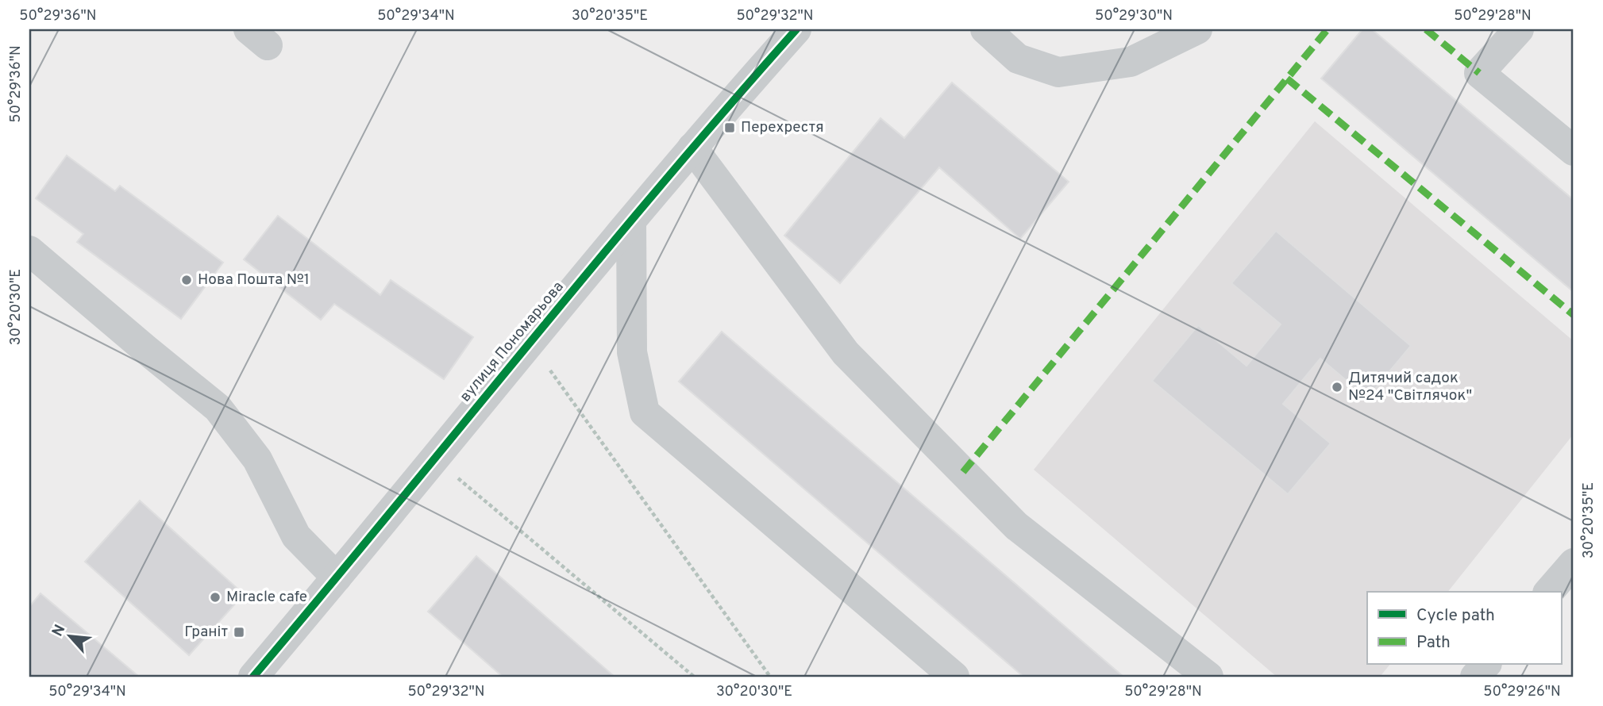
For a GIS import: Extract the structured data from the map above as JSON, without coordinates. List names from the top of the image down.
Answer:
{
  "streets": {
    "street": ["вулиця Пономарьова"]
  },
  "places": {
    "transit": ["Перехрестя", "Граніт"],
    "other": ["Нова Пошта №1", "Дитячий садок №24 \"Світлячок\"", "Miracle cafe"]
  },
  "legend": ["Cycle path", "Path"],
  "north": "top left",
  "coordinates": [
    "50°29'36\"N",
    "50°29'34\"N",
    "30°20'35\"E",
    "50°29'32\"N",
    "50°29'30\"N",
    "50°29'28\"N",
    "30°20'30\"E",
    "50°29'26\"N"
  ]
}
